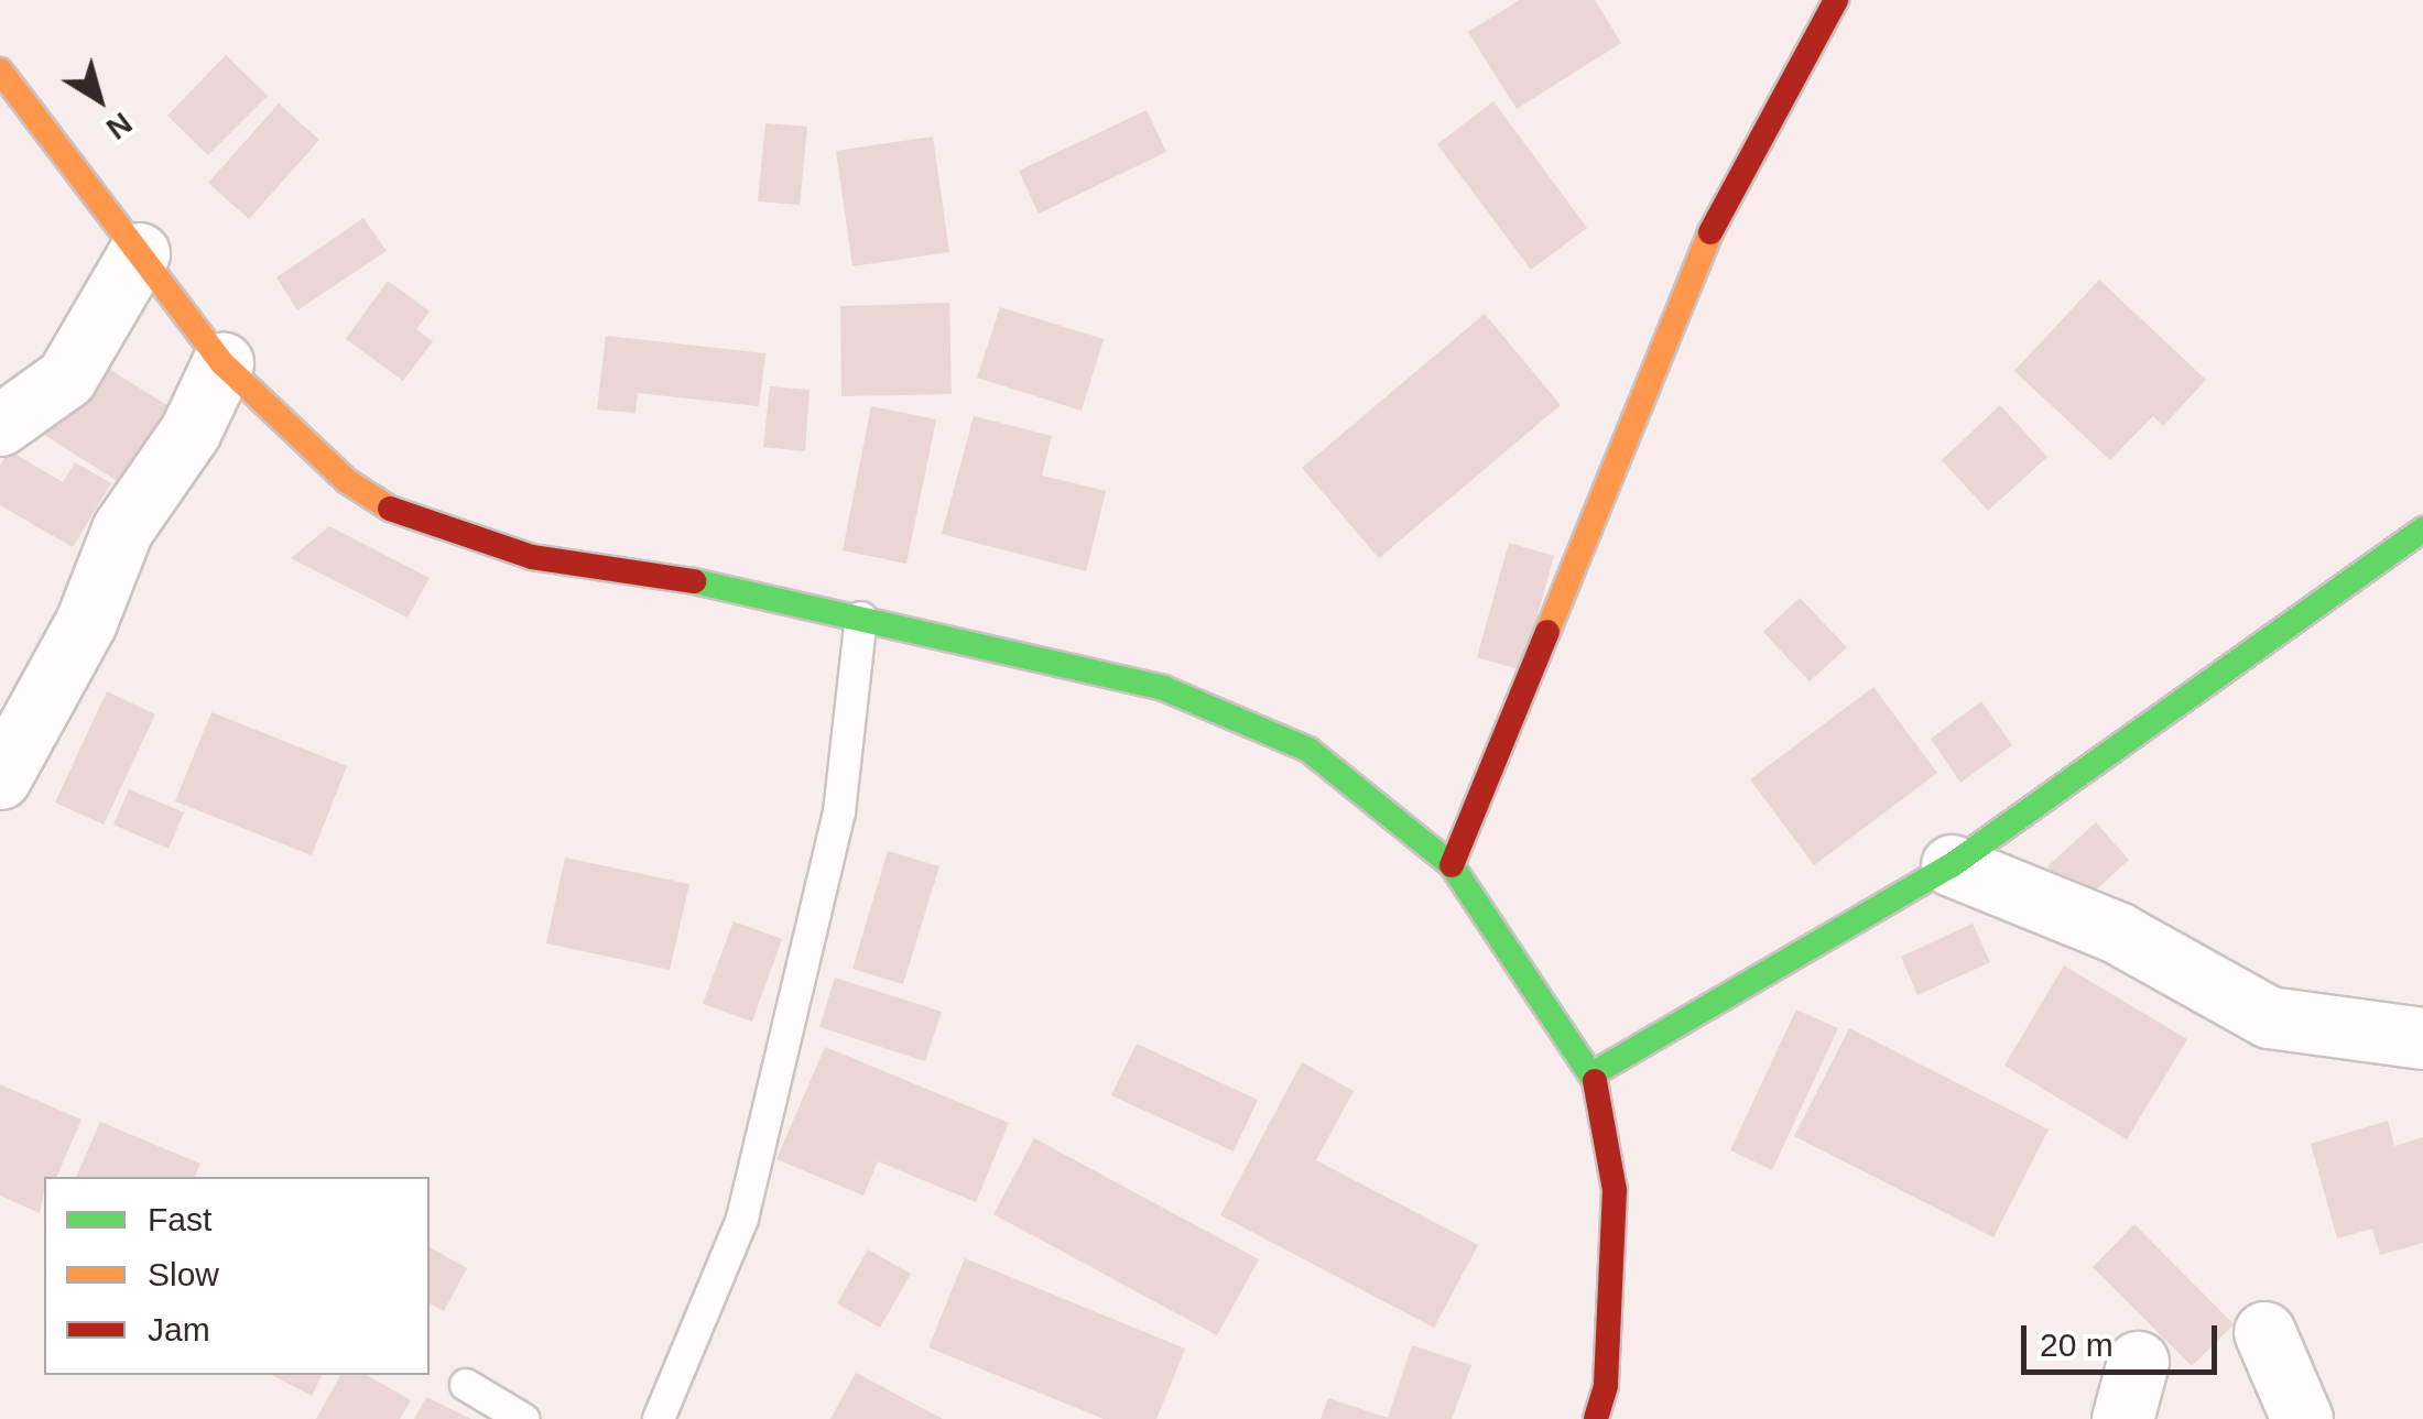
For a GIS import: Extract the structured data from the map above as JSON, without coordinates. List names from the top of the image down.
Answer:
{
  "legend": ["Fast", "Slow", "Jam"],
  "scale_bar": "20 m",
  "north": "bottom right"
}
